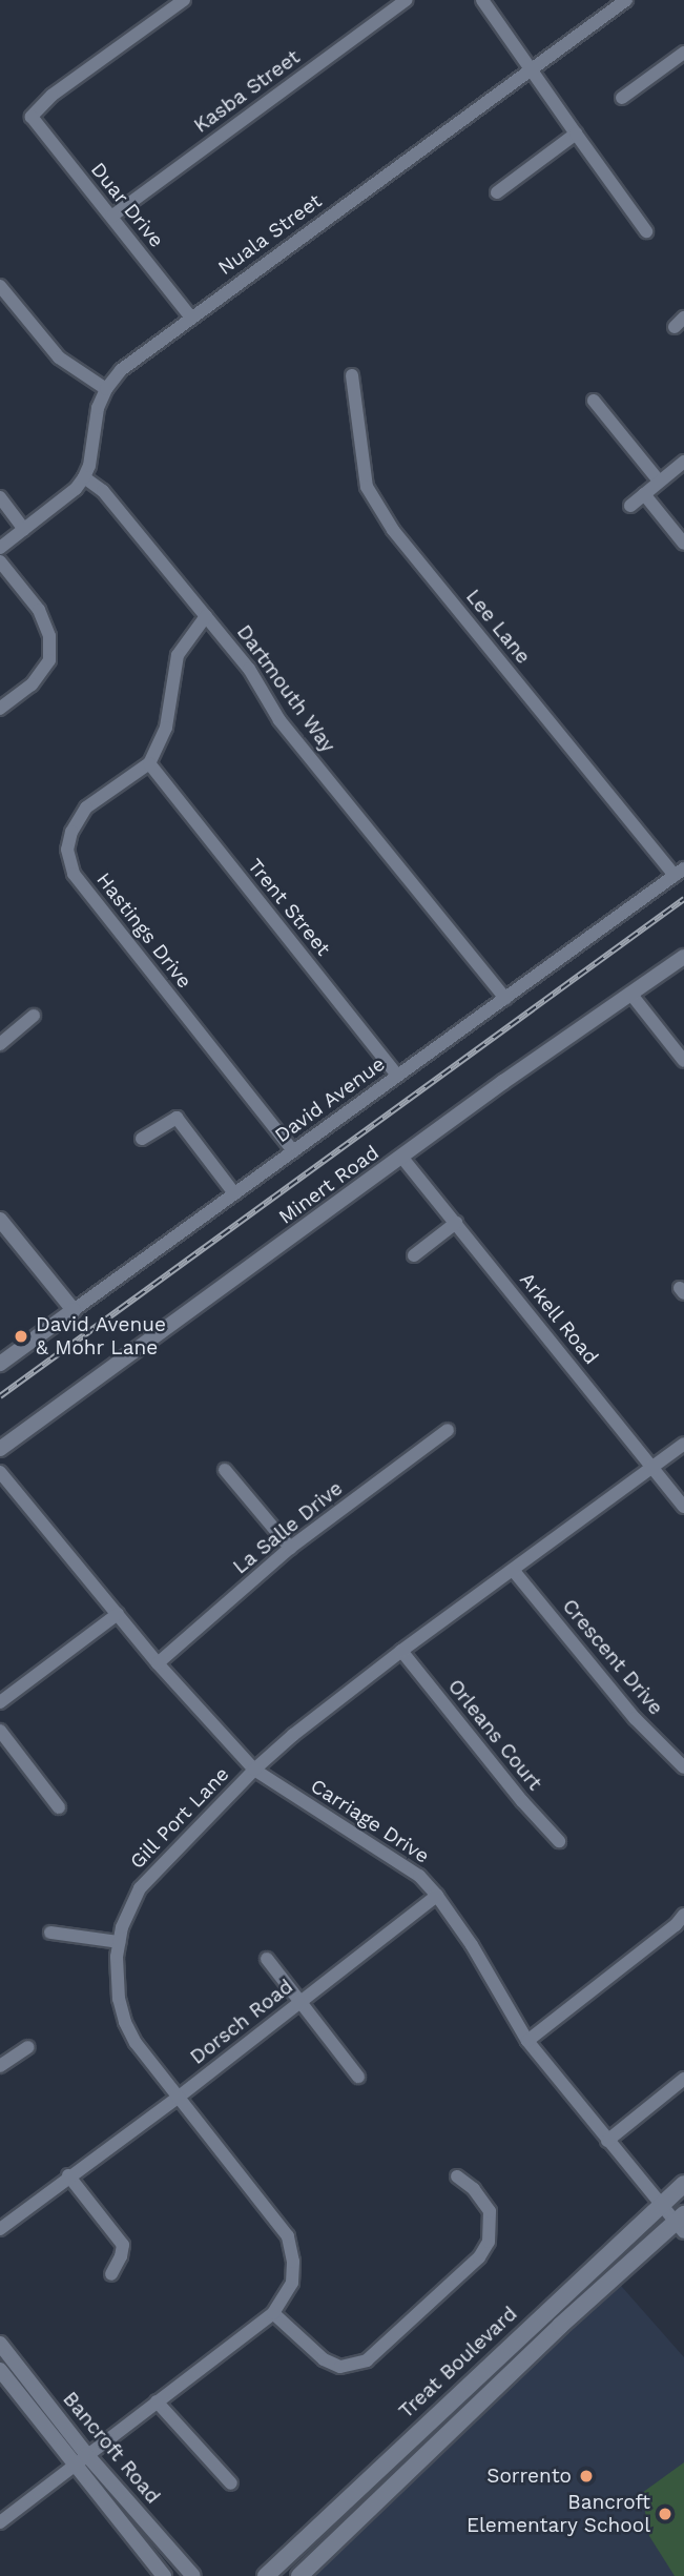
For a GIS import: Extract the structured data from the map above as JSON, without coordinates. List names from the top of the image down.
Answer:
{
  "streets": {
    "main road": ["Treat Boulevard"],
    "street": [
      "Kasba Street",
      "Duar Drive",
      "Nuala Street",
      "Lee Lane",
      "Dartmouth Way",
      "Trent Street",
      "Hastings Drive",
      "David Avenue",
      "Minert Road",
      "Arkell Road",
      "La Salle Drive",
      "Crescent Drive",
      "Orleans Court",
      "Gill Port Lane",
      "Carriage Drive",
      "Dorsch Road",
      "Bancroft Road"
    ]
  },
  "crossings": [
    ["Kasba Street", "Duar Drive"],
    ["Duar Drive", "Nuala Street"],
    ["Nuala Street", "Dartmouth Way"],
    ["Lee Lane", "David Avenue"],
    ["Dartmouth Way", "Hastings Drive"],
    ["Dartmouth Way", "David Avenue"],
    ["Trent Street", "Hastings Drive"],
    ["Trent Street", "David Avenue"],
    ["Hastings Drive", "David Avenue"],
    ["Minert Road", "Arkell Road"],
    ["Arkell Road", "Gill Port Lane"],
    ["La Salle Drive", "Carriage Drive"],
    ["Crescent Drive", "Gill Port Lane"],
    ["Orleans Court", "Gill Port Lane"],
    ["Gill Port Lane", "Carriage Drive"],
    ["Gill Port Lane", "Dorsch Road"],
    ["Gill Port Lane", "Bancroft Road"],
    ["Carriage Drive", "Dorsch Road"],
    ["Carriage Drive", "Treat Boulevard"]
  ],
  "places": ["David Avenue & Mohr Lane", "Sorrento", "Bancroft Elementary School"]
}
